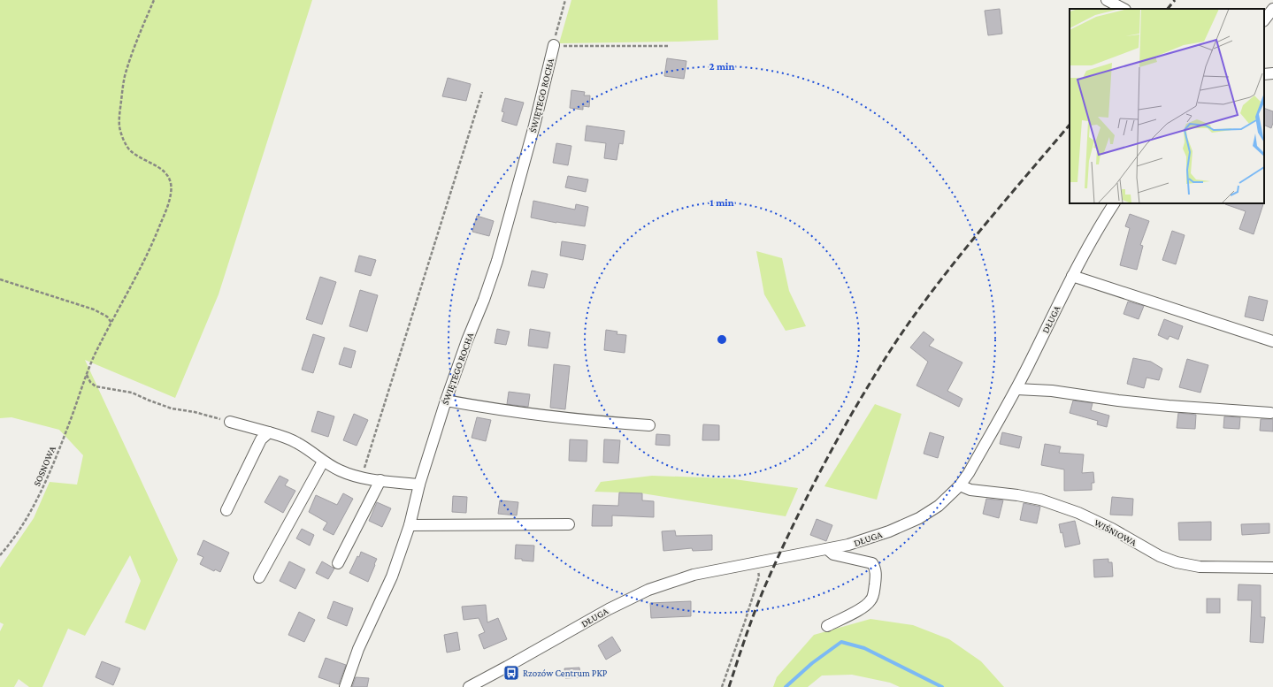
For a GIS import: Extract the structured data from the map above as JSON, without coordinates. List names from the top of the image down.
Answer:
{
  "streets": {
    "street": ["ŚWIĘTEGO ROCHA", "DŁUGA", "WIŚNIOWA"],
    "path": ["SOSNOWA"]
  },
  "crossings": [
    ["DŁUGA", "WIŚNIOWA"]
  ],
  "places": {
    "bus stop": ["Rzozów Centrum PKP"]
  },
  "rings": ["2 min", "1 min"]
}
